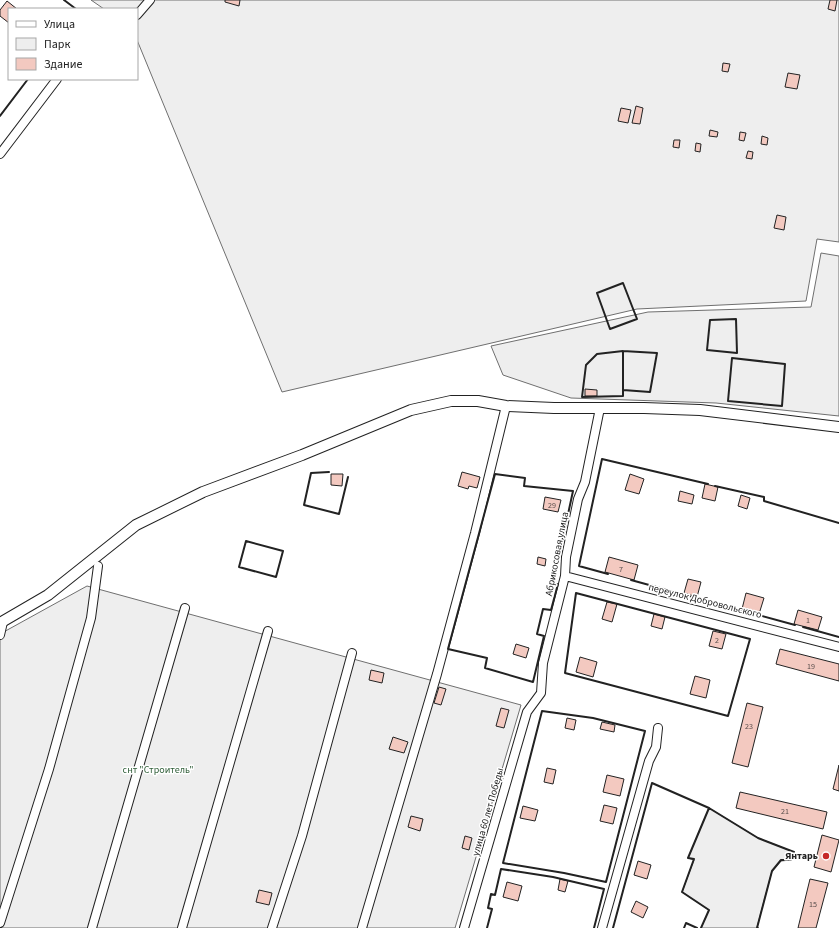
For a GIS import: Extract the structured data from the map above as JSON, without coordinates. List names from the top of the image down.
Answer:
{
  "streets": {
    "street": ["Абрикосовая улица", "переулок Добровольского", "улица 60 лет Победы"]
  },
  "crossings": [
    ["Абрикосовая улица", "переулок Добровольского"],
    ["Абрикосовая улица", "улица 60 лет Победы"]
  ],
  "parks": ["снт \"Строитель\""],
  "places": ["Янтарь"],
  "house_numbers": [
    "29",
    "7",
    "1",
    "2",
    "19",
    "23",
    "21",
    "15"
  ],
  "legend": ["Улица", "Парк", "Здание"]
}
